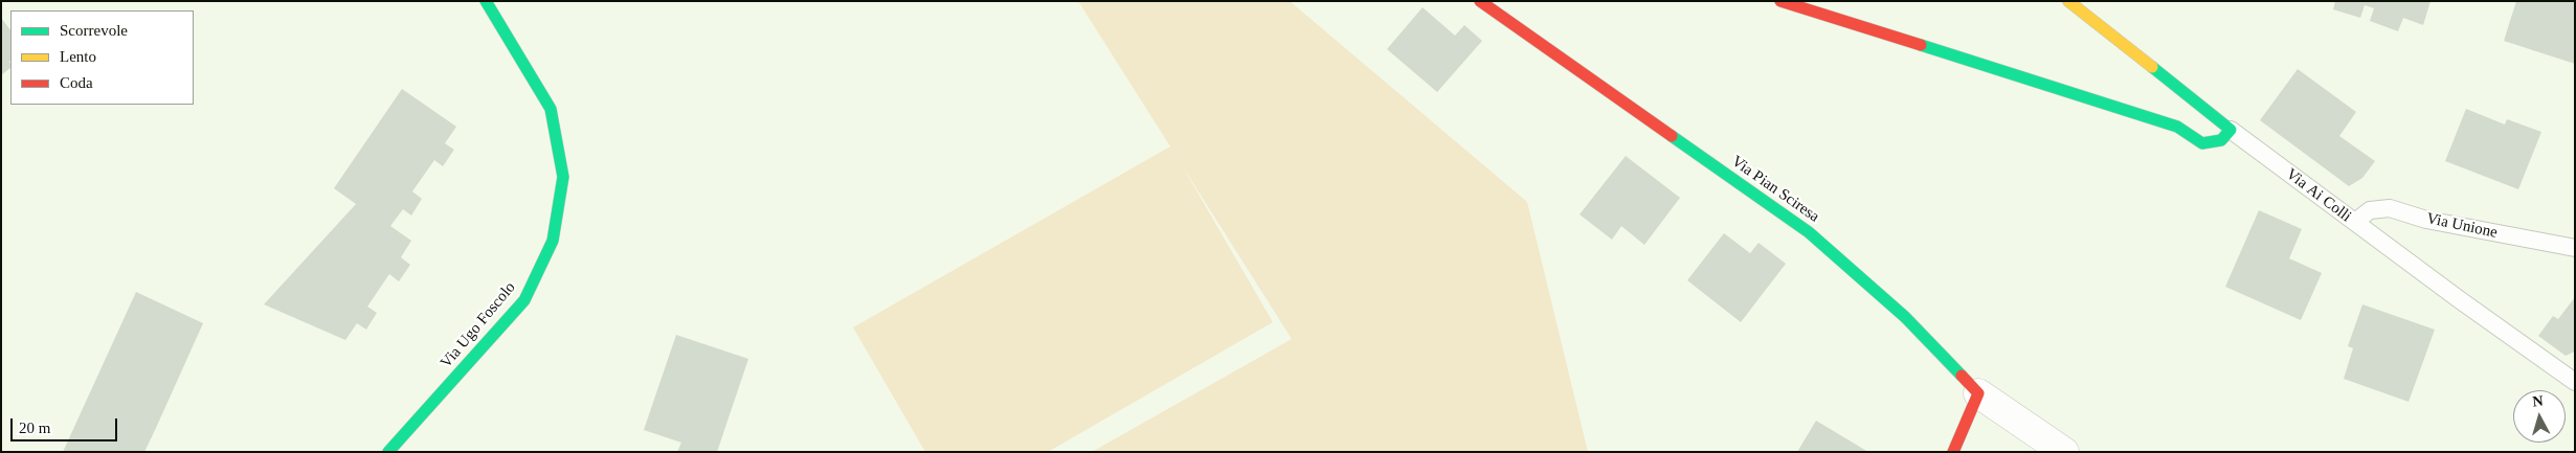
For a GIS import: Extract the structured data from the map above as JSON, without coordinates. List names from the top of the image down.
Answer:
{
  "streets": {
    "street": ["Via Pian Sciresa", "Via Ai Colli", "Via Ugo Foscolo"],
    "lane": ["Via Unione"]
  },
  "crossings": [
    ["Via Ai Colli", "Via Unione"]
  ],
  "legend": ["Scorrevole", "Lento", "Coda"],
  "scale_bar": "20 m",
  "north": "top"
}
